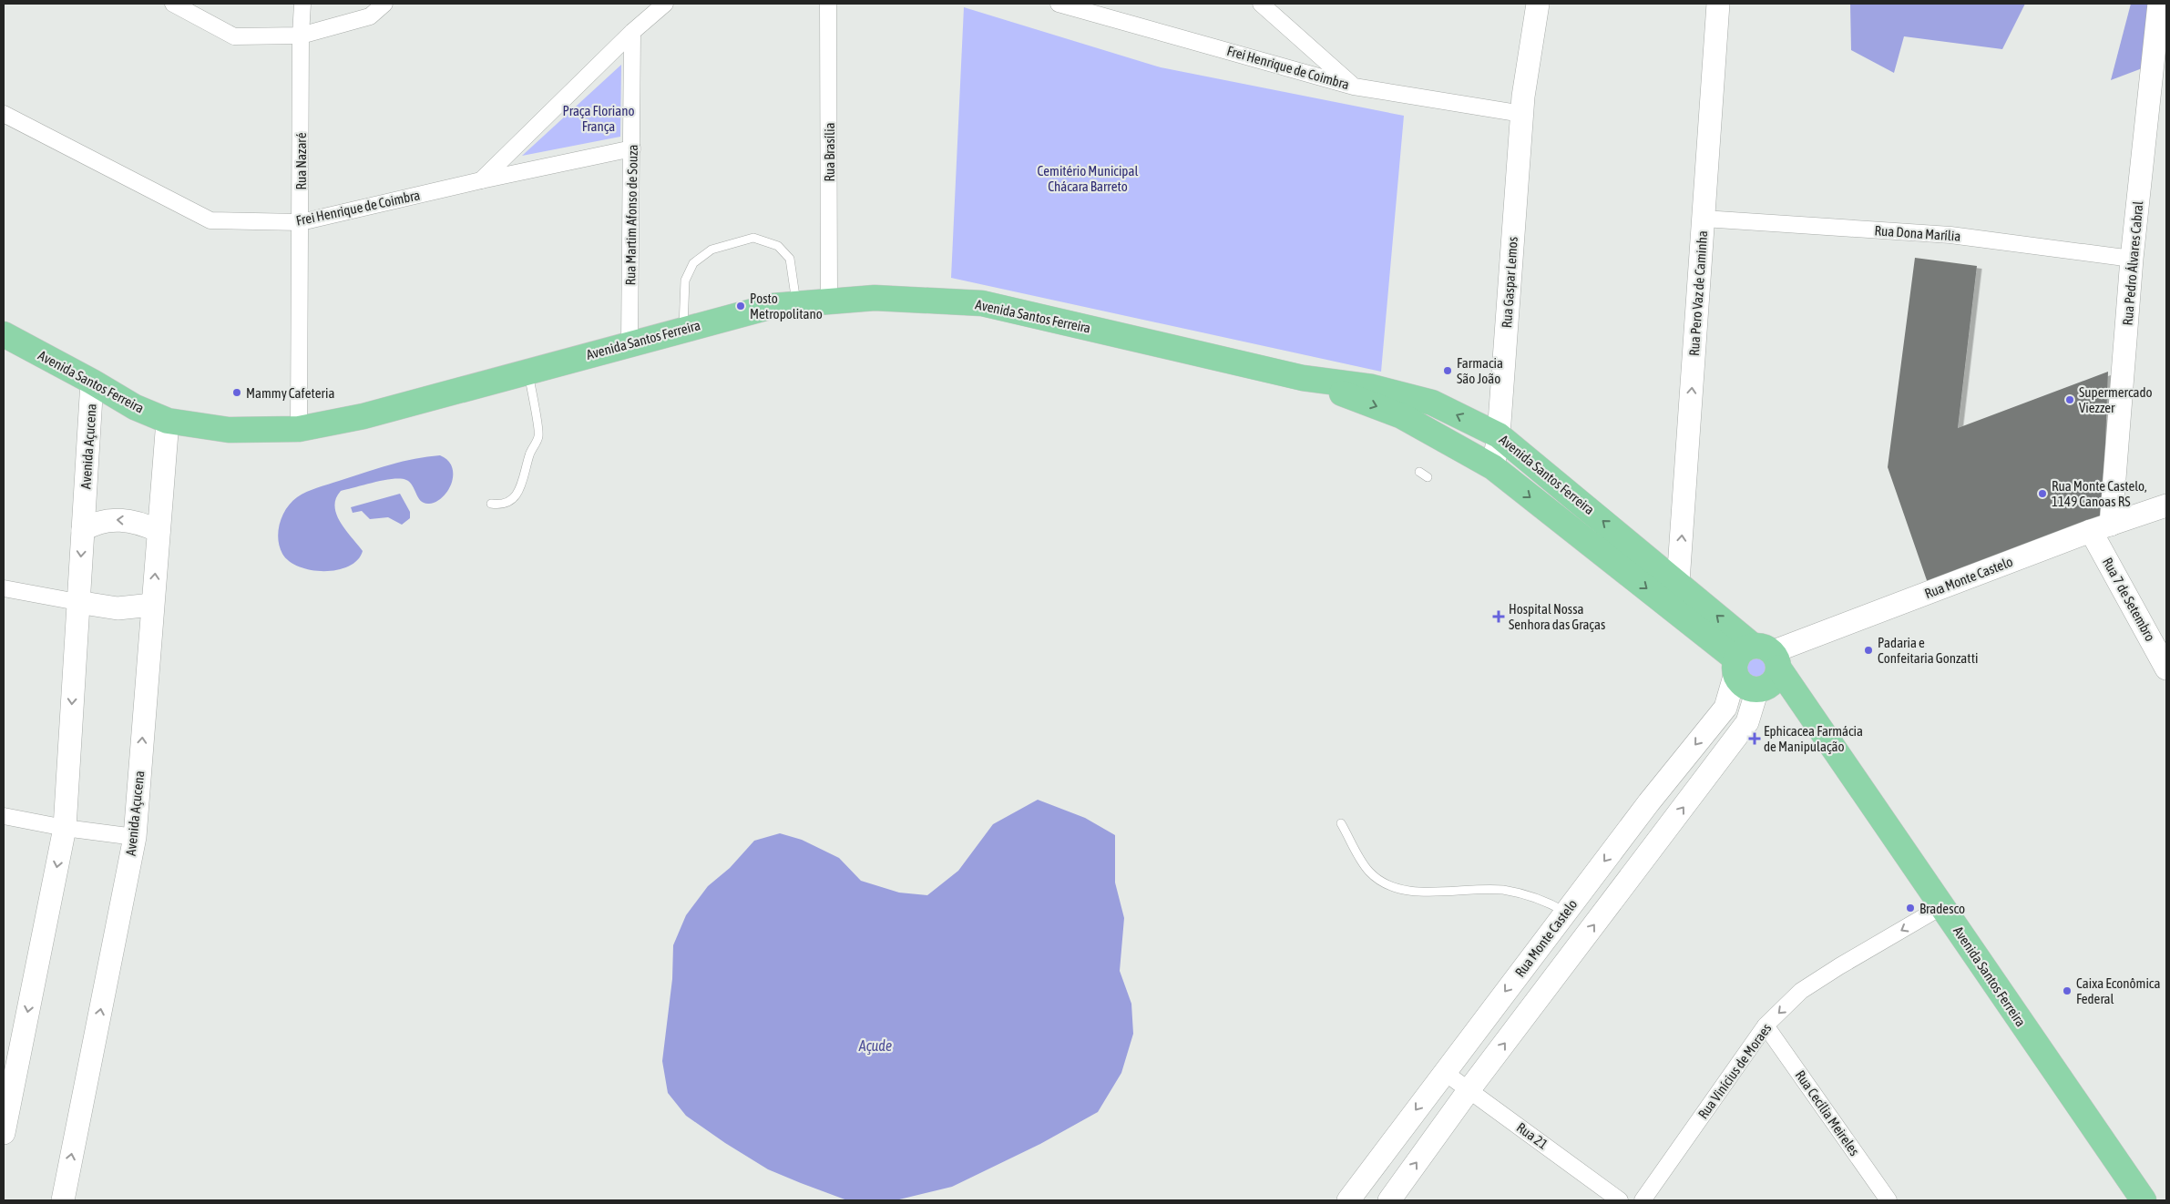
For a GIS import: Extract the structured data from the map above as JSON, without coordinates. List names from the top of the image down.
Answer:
{
  "streets": {
    "main road": ["Avenida Santos Ferreira"],
    "street": [
      "Frei Henrique de Coimbra",
      "Rua Brasília",
      "Rua Nazaré",
      "Rua Martim Afonso de Souza",
      "Rua Dona Marília",
      "Rua Pedro Álvares Cabral",
      "Rua Gaspar Lemos",
      "Rua Pero Vaz de Caminha",
      "Avenida Açucena",
      "Rua Monte Castelo",
      "Rua 7 de Setembro",
      "Rua Vinícius de Moraes",
      "Rua Cecília Meireles",
      "Rua 21"
    ]
  },
  "crossings": [
    ["Frei Henrique de Coimbra", "Rua Nazaré"],
    ["Frei Henrique de Coimbra", "Rua Martim Afonso de Souza"],
    ["Frei Henrique de Coimbra", "Rua Gaspar Lemos"],
    ["Rua Brasília", "Avenida Santos Ferreira"],
    ["Rua Nazaré", "Avenida Santos Ferreira"],
    ["Rua Martim Afonso de Souza", "Avenida Santos Ferreira"],
    ["Rua Dona Marília", "Rua Pedro Álvares Cabral"],
    ["Rua Dona Marília", "Rua Pero Vaz de Caminha"],
    ["Rua Pedro Álvares Cabral", "Rua Monte Castelo"],
    ["Rua Pedro Álvares Cabral", "Rua 7 de Setembro"],
    ["Rua Gaspar Lemos", "Avenida Santos Ferreira"],
    ["Rua Pero Vaz de Caminha", "Avenida Santos Ferreira"],
    ["Avenida Santos Ferreira", "Avenida Açucena"],
    ["Avenida Santos Ferreira", "Rua Monte Castelo"],
    ["Avenida Santos Ferreira", "Rua Vinícius de Moraes"],
    ["Rua Monte Castelo", "Rua 7 de Setembro"],
    ["Rua Monte Castelo", "Rua 21"],
    ["Rua Vinícius de Moraes", "Rua Cecília Meireles"]
  ],
  "one_way": ["Rua Pero Vaz de Caminha", "Rua Vinícius de Moraes"],
  "water": ["Açude"],
  "parks": ["Praça Floriano França", "Cemitério Municipal Chácara Barreto"],
  "places": {
    "other": [
      "Posto Metropolitano",
      "Farmacia São João",
      "Mammy Cafeteria",
      "Supermercado Viezzer",
      "Rua Monte Castelo, 1149 Canoas RS",
      "Padaria e Confeitaria Gonzatti",
      "Bradesco",
      "Caixa Econômica Federal"
    ],
    "health": ["Hospital Nossa Senhora das Graças", "Ephicacea Farmácia de Manipulação"]
  }
}
